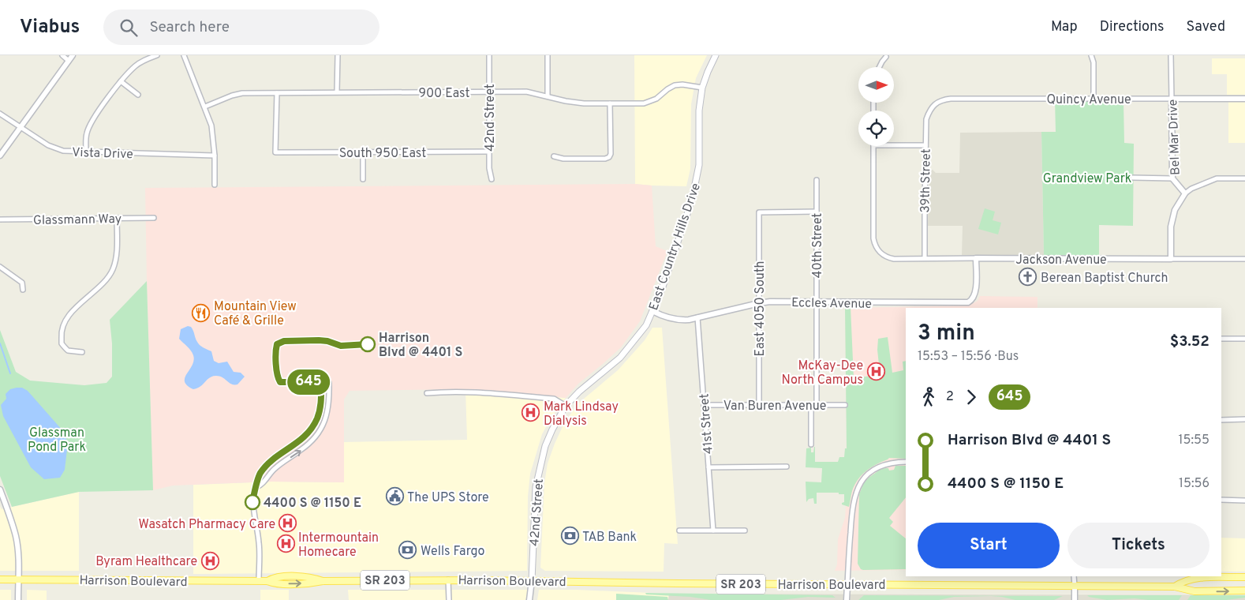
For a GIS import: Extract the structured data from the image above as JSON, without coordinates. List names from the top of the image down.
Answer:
{
  "streets": {
    "main road": [
      "42nd Street",
      "East Country Hills Drive",
      "Harrison Boulevard",
      "SR 203"
    ],
    "street": [
      "900 East",
      "Quincy Avenue",
      "Bel Mar Drive",
      "Vista Drive",
      "South 950 East",
      "39th Street",
      "Glassmann Way",
      "40th Street",
      "Jackson Avenue",
      "Eccles Avenue",
      "East 4050 South",
      "Van Buren Avenue",
      "41st Street"
    ]
  },
  "crossings": [
    ["900 East", "42nd Street"],
    ["900 East", "South 950 East"],
    ["900 East", "East Country Hills Drive"],
    ["Quincy Avenue", "Bel Mar Drive"],
    ["Quincy Avenue", "39th Street"],
    ["42nd Street", "South 950 East"],
    ["42nd Street", "East Country Hills Drive"],
    ["42nd Street", "Harrison Boulevard"],
    ["Bel Mar Drive", "Jackson Avenue"],
    ["39th Street", "Jackson Avenue"],
    ["40th Street", "Eccles Avenue"],
    ["40th Street", "East 4050 South"],
    ["40th Street", "Van Buren Avenue"],
    ["East Country Hills Drive", "Eccles Avenue"],
    ["Jackson Avenue", "Eccles Avenue"],
    ["Eccles Avenue", "East 4050 South"],
    ["Eccles Avenue", "41st Street"],
    ["East 4050 South", "Van Buren Avenue"],
    ["Van Buren Avenue", "41st Street"]
  ],
  "parks": ["Grandview Park", "Glassman Pond Park"],
  "places": {
    "church": ["Berean Baptist Church"],
    "restaurant": ["Mountain View Café & Grille"],
    "other": ["Harrison Blvd @ 4401 S", "4400 S @ 1150 E"],
    "hospital": [
      "McKay-Dee North Campus",
      "Mark Lindsay Dialysis",
      "Wasatch Pharmacy Care",
      "Intermountain Homecare",
      "Byram Healthcare"
    ],
    "public building": ["The UPS Store"],
    "bank": ["TAB Bank", "Wells Fargo"]
  },
  "lines": ["bus line 645"],
  "north": "right",
  "page": {
    "header": "Viabus",
    "search": "Search here",
    "nav": ["Map", "Directions", "Saved"],
    "on_map": "645",
    "heading": ["3 min", "15:53 – 15:56 · Bus", "$3.52"],
    "legs": ["2", "645"],
    "list": [
      {
        "name": "Harrison Blvd @ 4401 S",
        "value": "15:55"
      },
      {
        "name": "4400 S @ 1150 E",
        "value": "15:56"
      }
    ],
    "buttons": ["Start", "Tickets"]
  }
}
